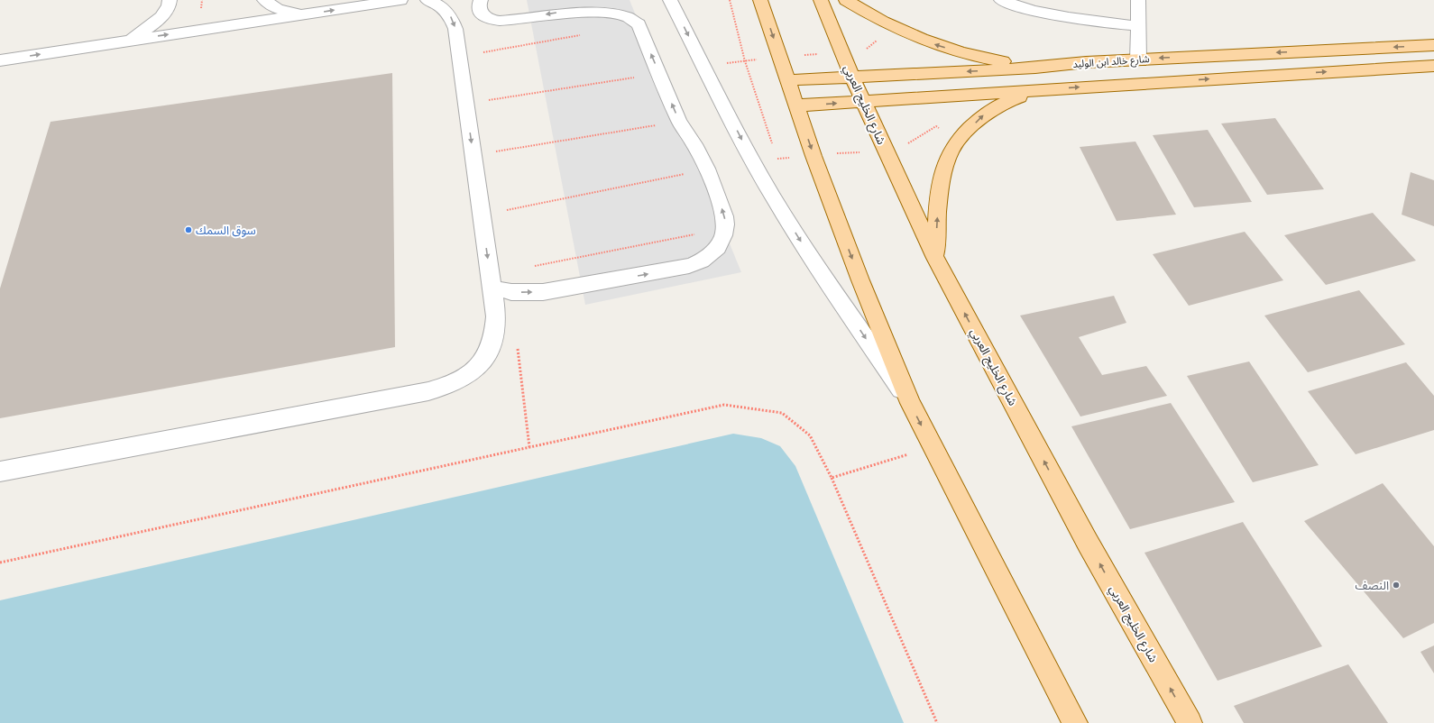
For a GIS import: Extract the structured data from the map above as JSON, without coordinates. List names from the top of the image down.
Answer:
{
  "streets": {
    "main road": ["شارع خالد ابن الوليد", "شارع الخليج العربي"]
  },
  "crossings": [
    ["شارع خالد ابن الوليد", "شارع الخليج العربي"]
  ],
  "places": ["سوق السمك", "النصف"]
}
